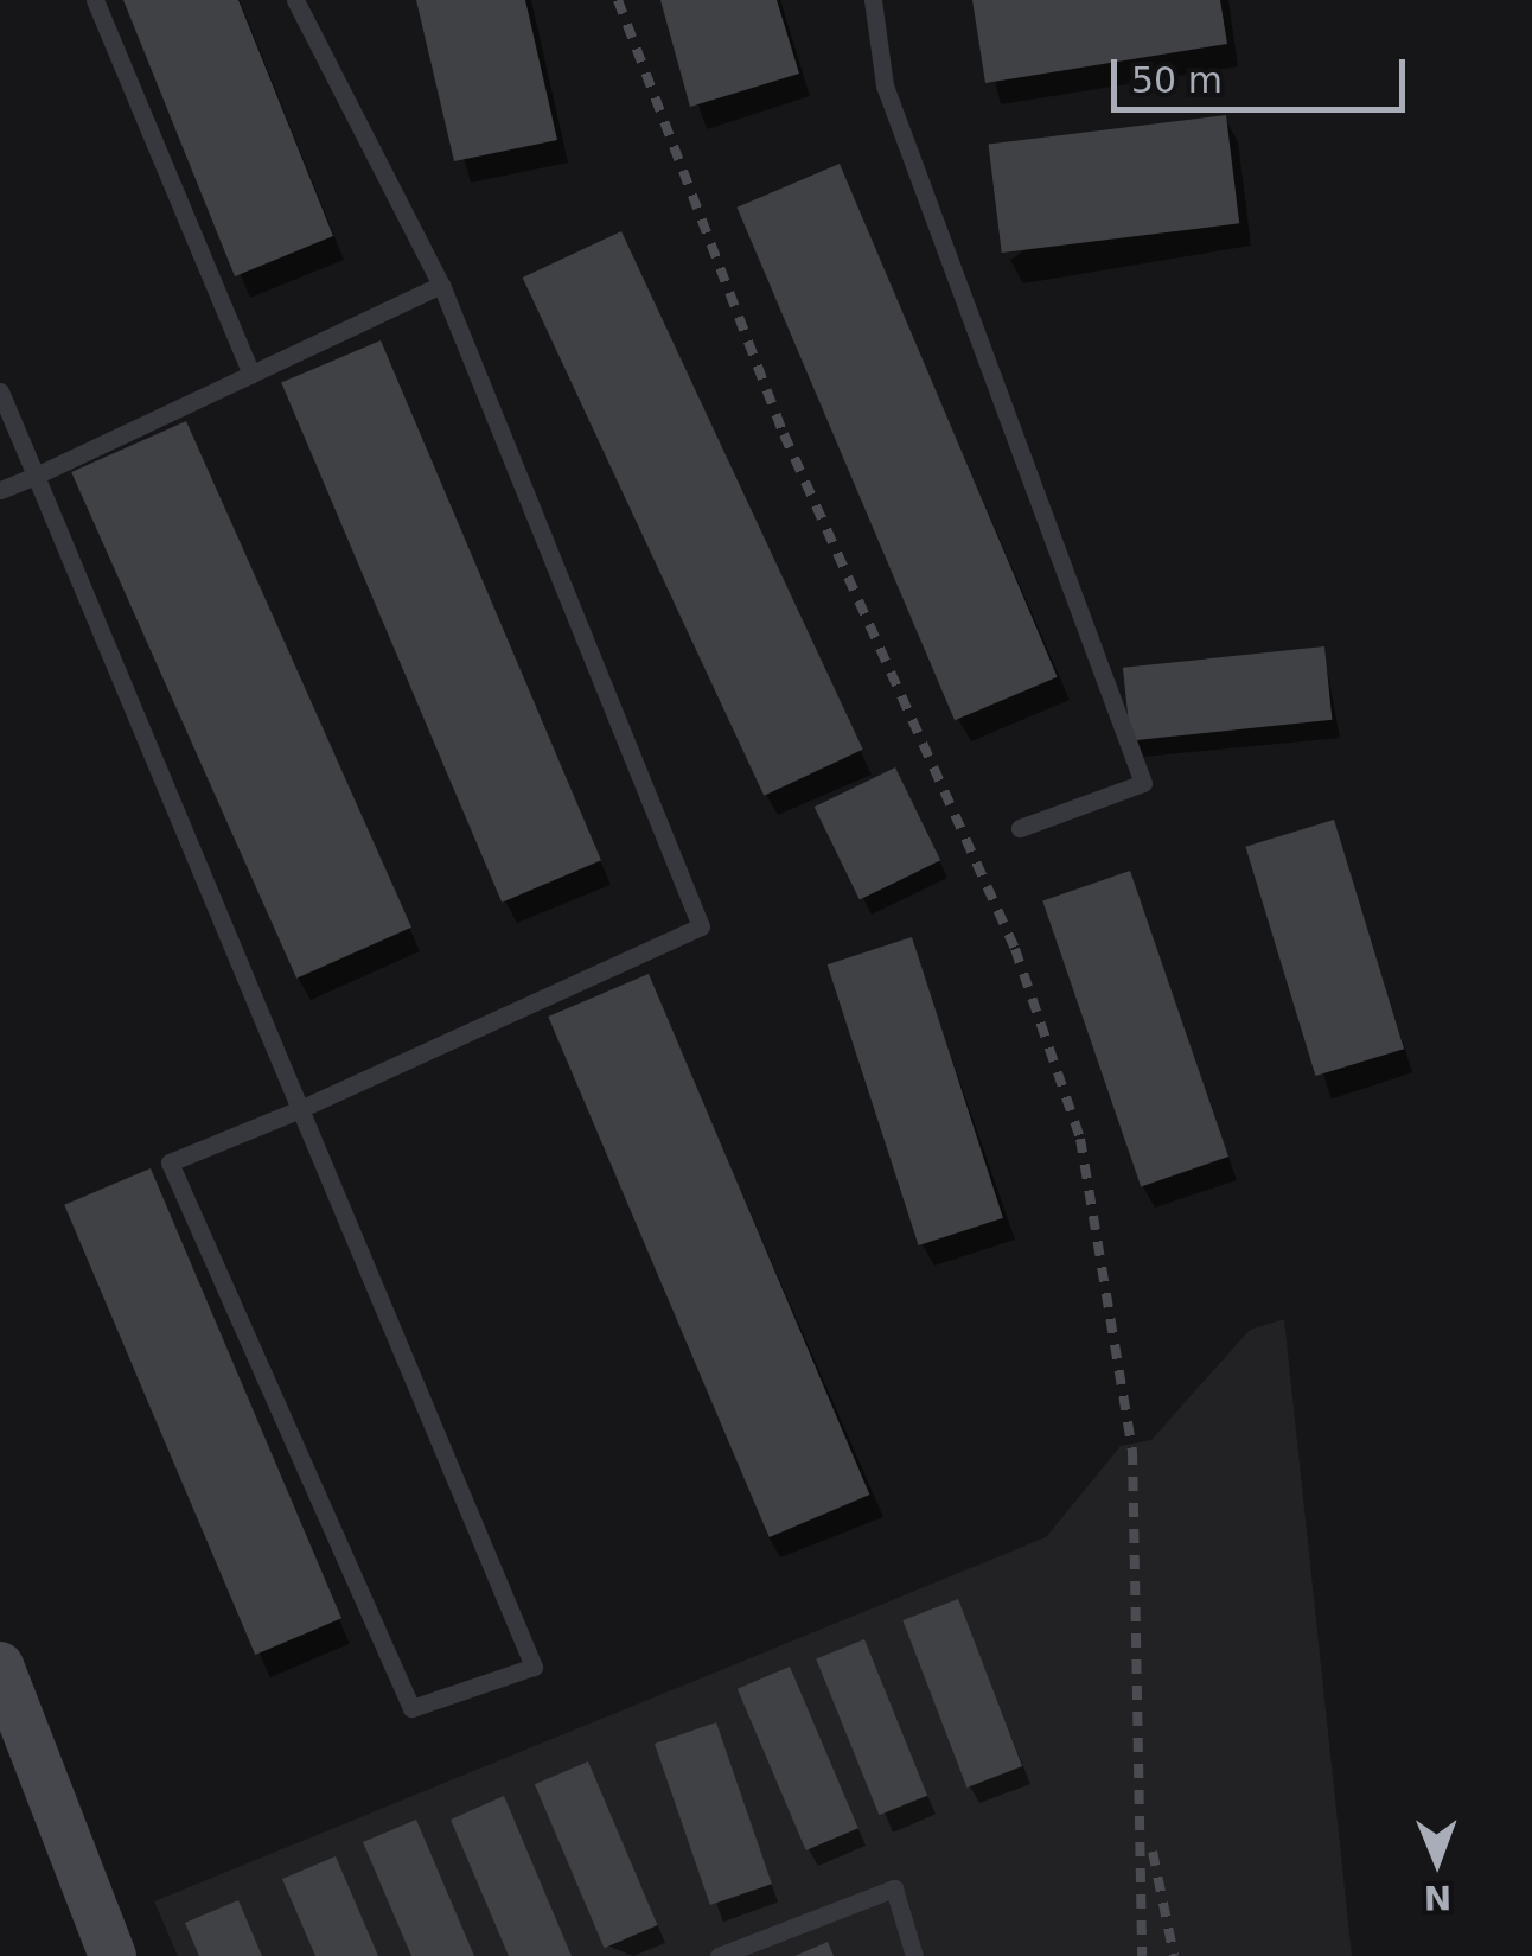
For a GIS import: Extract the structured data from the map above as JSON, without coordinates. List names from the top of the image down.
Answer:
{
  "scale_bar": "50 m",
  "north": "bottom"
}
